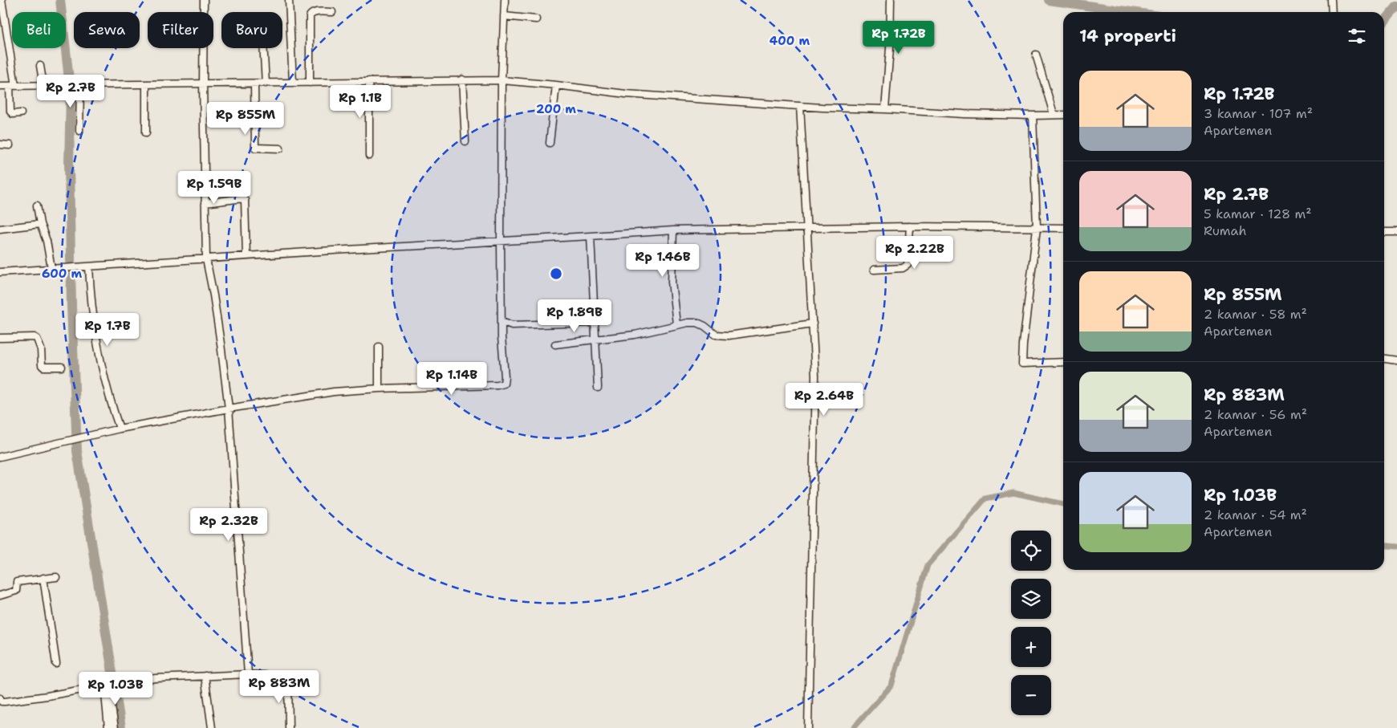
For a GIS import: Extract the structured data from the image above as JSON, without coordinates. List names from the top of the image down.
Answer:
{
  "page": {
    "chip": [
      "Beli",
      "Sewa",
      "Filter",
      "Baru"
    ],
    "heading": "14 properti",
    "price": [
      "Rp 1.72B",
      "Rp 2.7B",
      "Rp 1.1B",
      "Rp 855M",
      "Rp 1.59B",
      "Rp 2.22B",
      "Rp 1.46B",
      "Rp 1.89B",
      "Rp 1.7B",
      "Rp 1.14B",
      "Rp 2.64B",
      "Rp 2.32B",
      "Rp 883M",
      "Rp 1.03B"
    ],
    "list": [
      {
        "name": "Rp 1.72B",
        "note": "3 kamar · 107 m² · Apartemen"
      },
      {
        "name": "Rp 2.7B",
        "note": "5 kamar · 128 m² · Rumah"
      },
      {
        "name": "Rp 855M",
        "note": "2 kamar · 58 m² · Apartemen"
      },
      {
        "name": "Rp 883M",
        "note": "2 kamar · 56 m² · Apartemen"
      },
      {
        "name": "Rp 1.03B",
        "note": "2 kamar · 54 m² · Apartemen"
      }
    ],
    "map_buttons": ["+", "−"]
  },
  "rings": ["400 m", "200 m", "600 m"]
}
